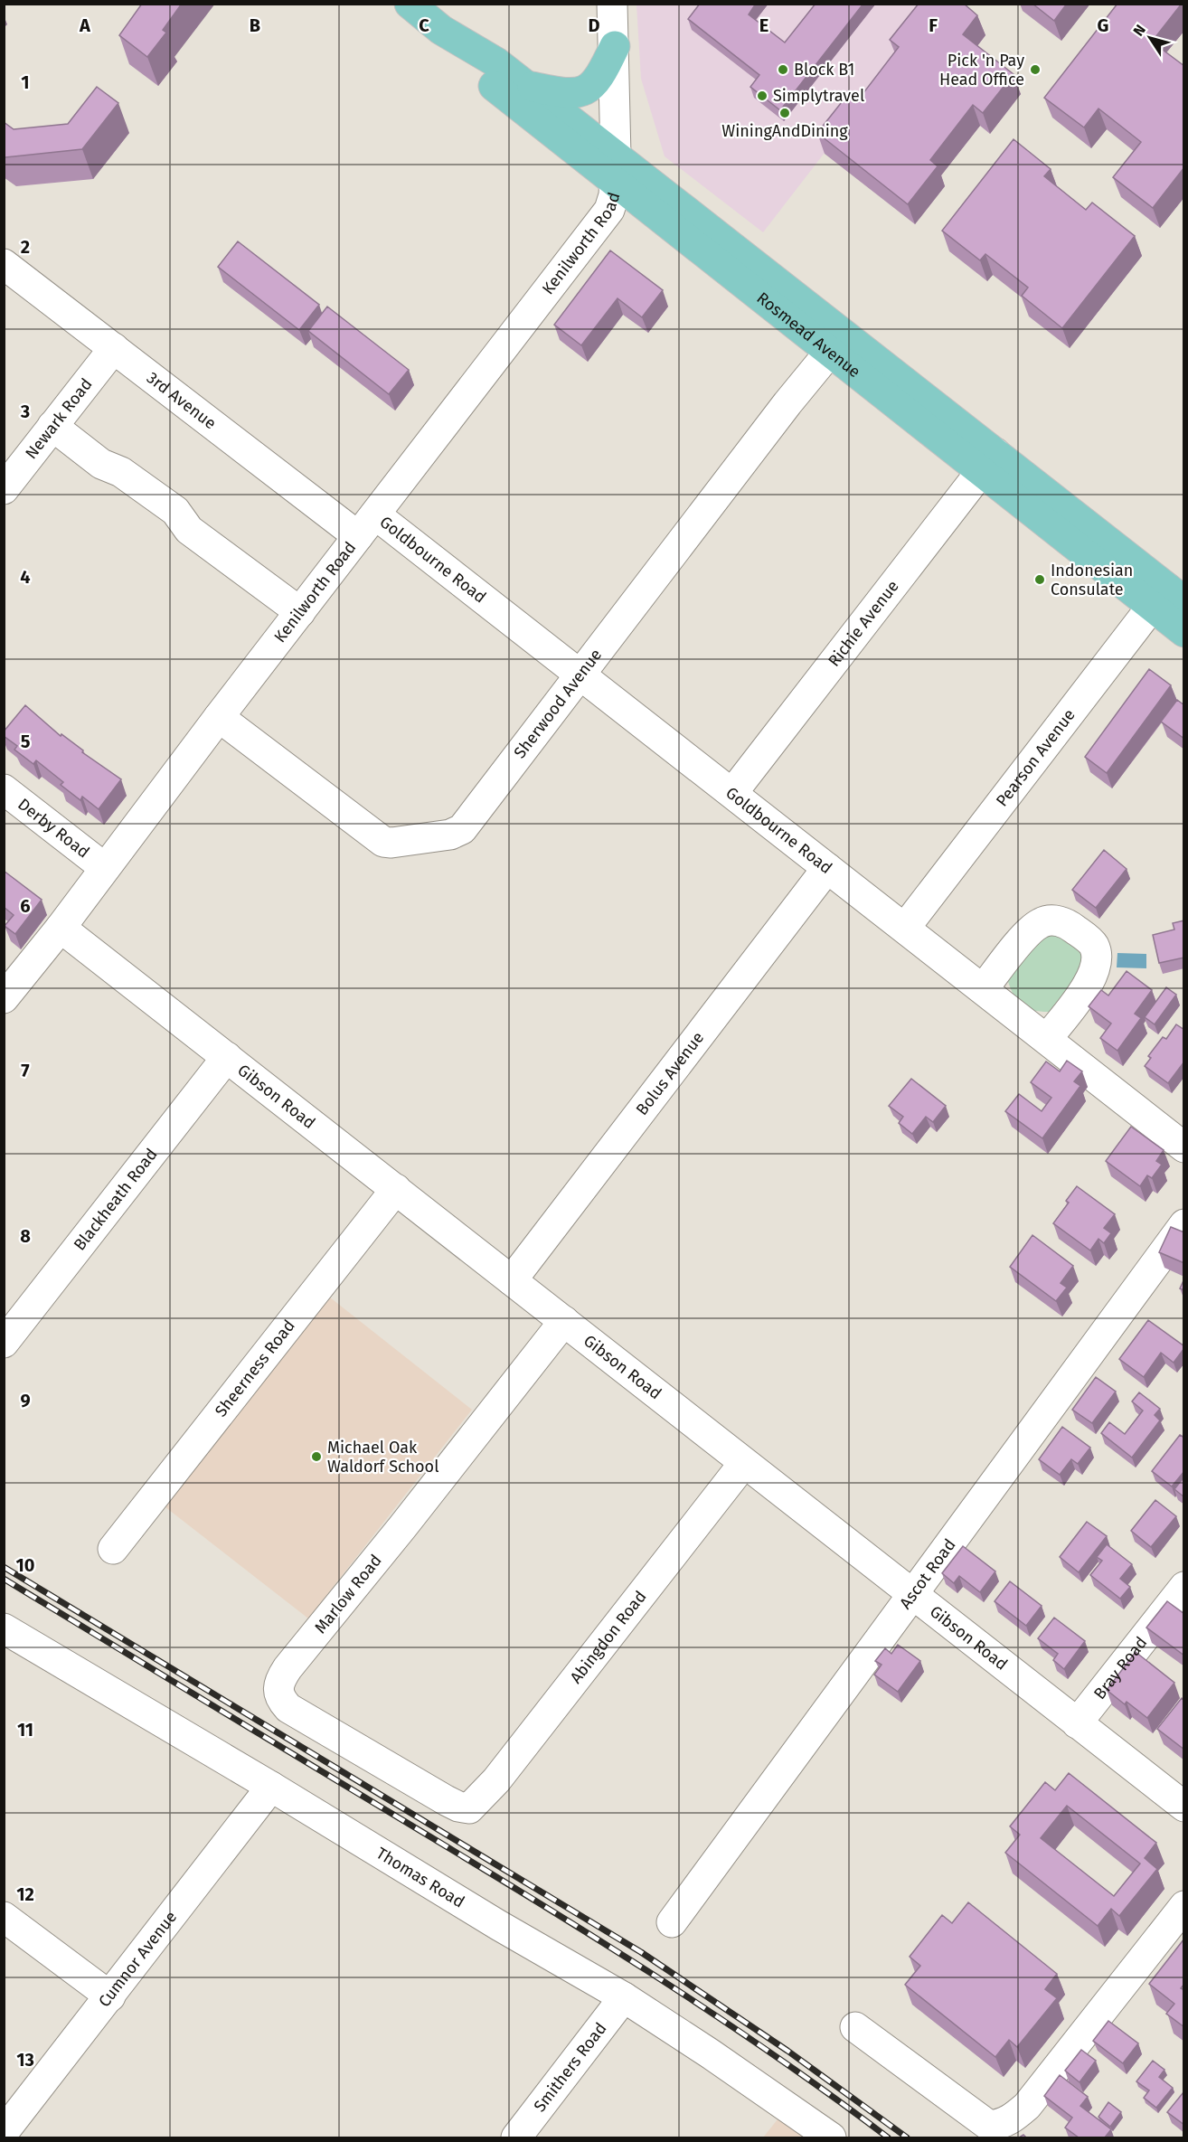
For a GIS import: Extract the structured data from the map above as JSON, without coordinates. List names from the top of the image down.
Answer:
{
  "streets": {
    "main road": ["Rosmead Avenue"],
    "street": [
      "Kenilworth Road",
      "3rd Avenue",
      "Newark Road",
      "Goldbourne Road",
      "Richie Avenue",
      "Sherwood Avenue",
      "Pearson Avenue",
      "Derby Road",
      "Bolus Avenue",
      "Gibson Road",
      "Blackheath Road",
      "Sheerness Road",
      "Ascot Road",
      "Marlow Road",
      "Abingdon Road",
      "Bray Road",
      "Thomas Road",
      "Cumnor Avenue",
      "Smithers Road"
    ]
  },
  "crossings": [
    ["Kenilworth Road", "Rosmead Avenue"],
    ["Kenilworth Road", "3rd Avenue"],
    ["Kenilworth Road", "Goldbourne Road"],
    ["Kenilworth Road", "Sherwood Avenue"],
    ["Kenilworth Road", "Derby Road"],
    ["Kenilworth Road", "Gibson Road"],
    ["Rosmead Avenue", "Richie Avenue"],
    ["Rosmead Avenue", "Sherwood Avenue"],
    ["Rosmead Avenue", "Pearson Avenue"],
    ["3rd Avenue", "Newark Road"],
    ["3rd Avenue", "Goldbourne Road"],
    ["Goldbourne Road", "Richie Avenue"],
    ["Goldbourne Road", "Sherwood Avenue"],
    ["Goldbourne Road", "Pearson Avenue"],
    ["Goldbourne Road", "Bolus Avenue"],
    ["Bolus Avenue", "Gibson Road"],
    ["Gibson Road", "Blackheath Road"],
    ["Gibson Road", "Sheerness Road"],
    ["Gibson Road", "Ascot Road"],
    ["Gibson Road", "Marlow Road"],
    ["Gibson Road", "Abingdon Road"],
    ["Gibson Road", "Bray Road"],
    ["Marlow Road", "Abingdon Road"],
    ["Thomas Road", "Cumnor Avenue"],
    ["Thomas Road", "Smithers Road"]
  ],
  "places": [
    "Block B1",
    "Pick 'n Pay Head Office",
    "Simplytravel",
    "WiningAndDining",
    "Indonesian Consulate",
    "Michael Oak Waldorf School"
  ],
  "north": "top left",
  "grid": {
    "columns": [
      "A",
      "B",
      "C",
      "D",
      "E",
      "F",
      "G"
    ],
    "rows": [
      "1",
      "2",
      "3",
      "4",
      "5",
      "6",
      "7",
      "8",
      "9",
      "10",
      "11",
      "12",
      "13"
    ]
  }
}
